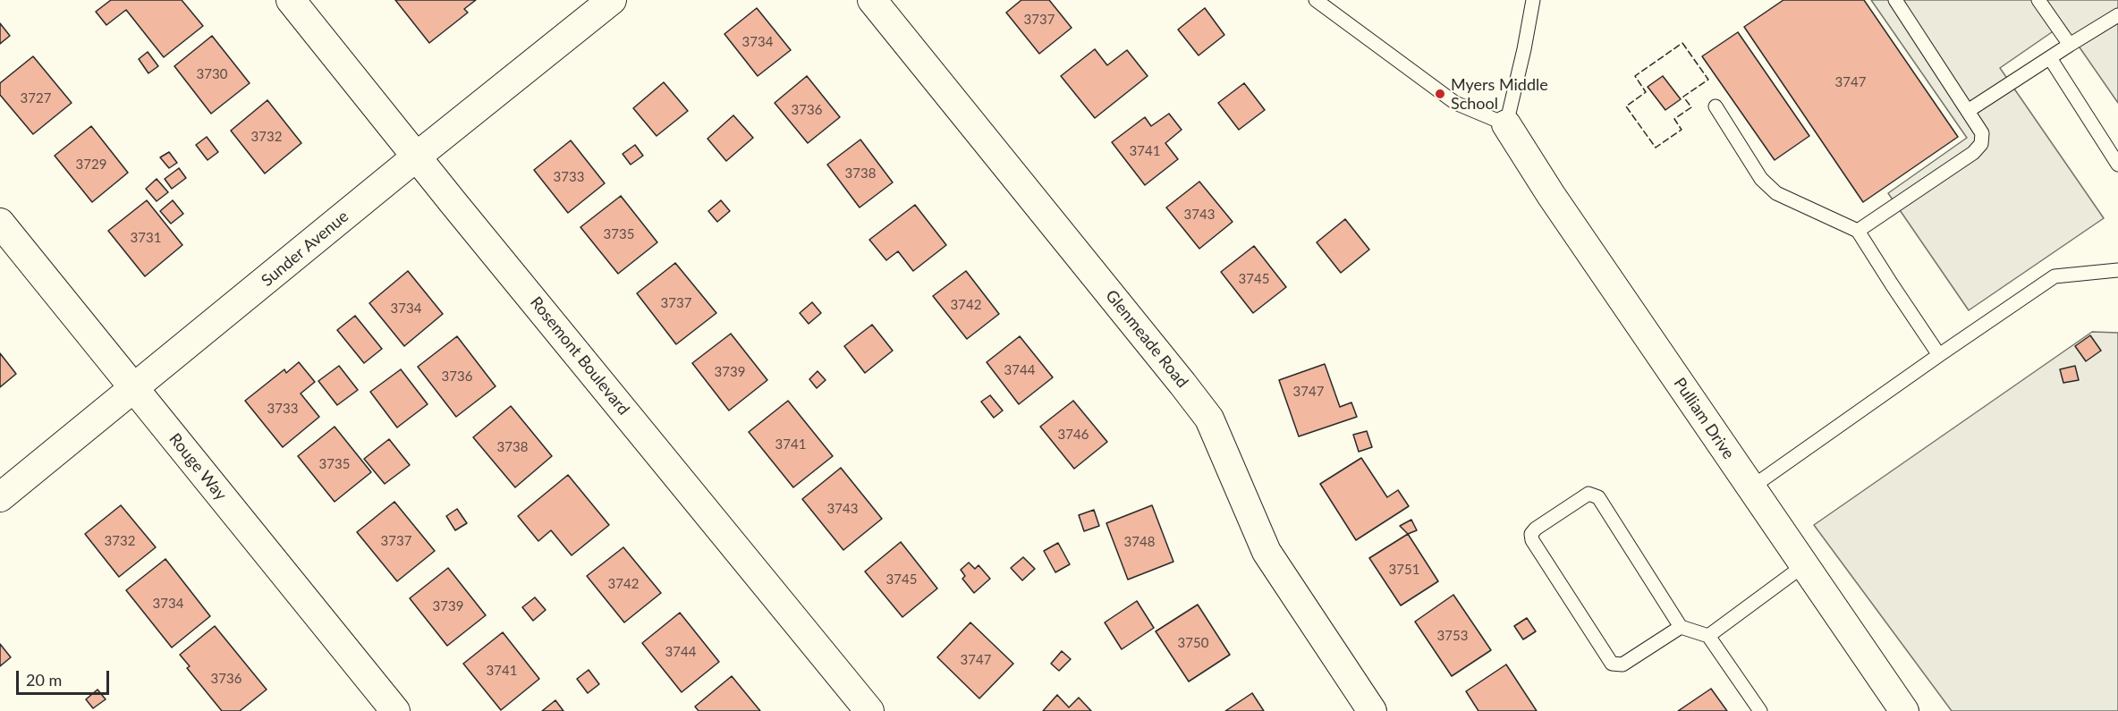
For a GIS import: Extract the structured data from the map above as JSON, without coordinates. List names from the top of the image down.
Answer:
{
  "streets": {
    "street": [
      "Sunder Avenue",
      "Glenmeade Road",
      "Rosemont Boulevard",
      "Pulliam Drive",
      "Rouge Way"
    ]
  },
  "crossings": [
    ["Sunder Avenue", "Rosemont Boulevard"],
    ["Sunder Avenue", "Rouge Way"]
  ],
  "places": ["Myers Middle School"],
  "house_numbers": [
    "3737",
    "3734",
    "3730",
    "3747",
    "3727",
    "3736",
    "3732",
    "3741",
    "3729",
    "3738",
    "3733",
    "3743",
    "3735",
    "3731",
    "3745",
    "3737",
    "3742",
    "3734",
    "3744",
    "3739",
    "3736",
    "3747",
    "3733",
    "3746",
    "3741",
    "3738",
    "3735",
    "3743",
    "3732",
    "3737",
    "3748",
    "3751",
    "3745",
    "3742",
    "3734",
    "3739",
    "3753",
    "3750",
    "3744",
    "3747",
    "3741",
    "3736"
  ],
  "scale_bar": "20 m"
}
